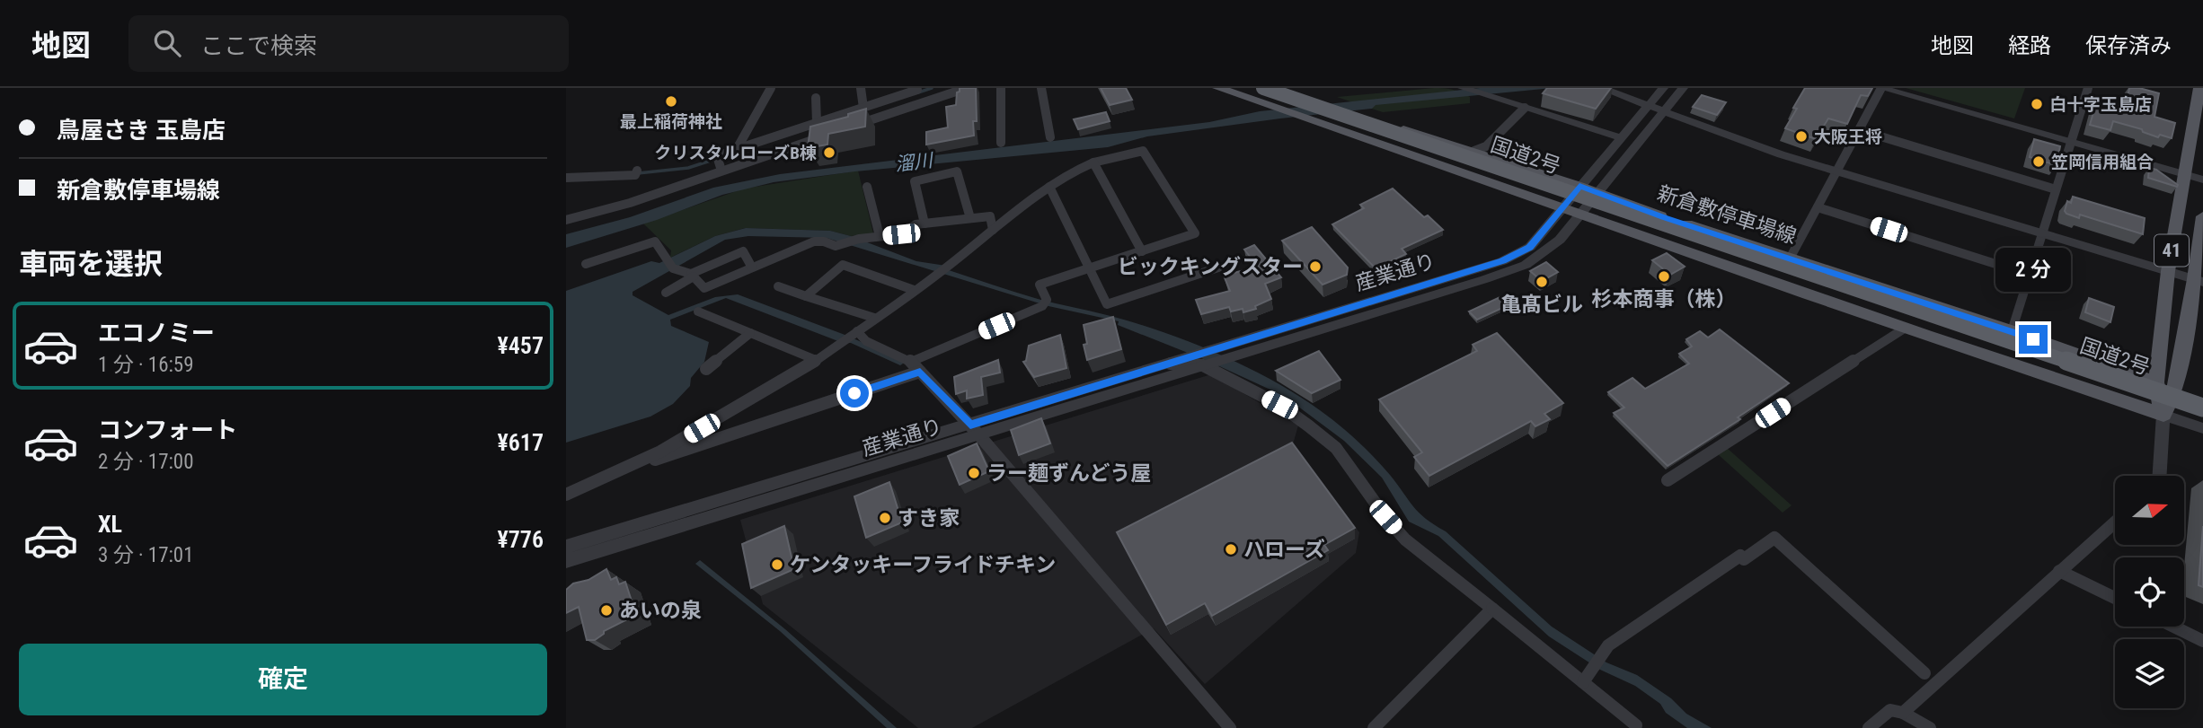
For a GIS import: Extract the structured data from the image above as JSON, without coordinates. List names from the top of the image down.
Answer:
{
  "streets": {
    "highway": ["国道2号"],
    "main road": ["新倉敷停車場線", "41"],
    "street": ["産業通り"]
  },
  "crossings": [
    ["新倉敷停車場線", "41"],
    ["新倉敷停車場線", "産業通り"]
  ],
  "water": ["溜川"],
  "places": [
    "最上稲荷神社",
    "白十字玉島店",
    "大阪王将",
    "クリスタルローズB棟",
    "笠岡信用組合",
    "ビックキングスター",
    "杉本商事（株）",
    "亀髙ビル",
    "ラー麺ずんどう屋",
    "すき家",
    "ハローズ",
    "ケンタッキーフライドチキン",
    "あいの泉"
  ],
  "north": "right",
  "page": {
    "header": "地図",
    "search": "ここで検索",
    "nav": ["地図", "経路", "保存済み"],
    "banner": ["鳥屋さき 玉島店", "新倉敷停車場線"],
    "heading": "車両を選択",
    "bubble": "2 分",
    "list": [
      {
        "name": "エコノミー",
        "note": "1 分 · 16:59",
        "value": "¥457"
      },
      {
        "name": "コンフォート",
        "note": "2 分 · 17:00",
        "value": "¥617"
      },
      {
        "name": "XL",
        "note": "3 分 · 17:01",
        "value": "¥776"
      }
    ],
    "buttons": "確定"
  }
}
